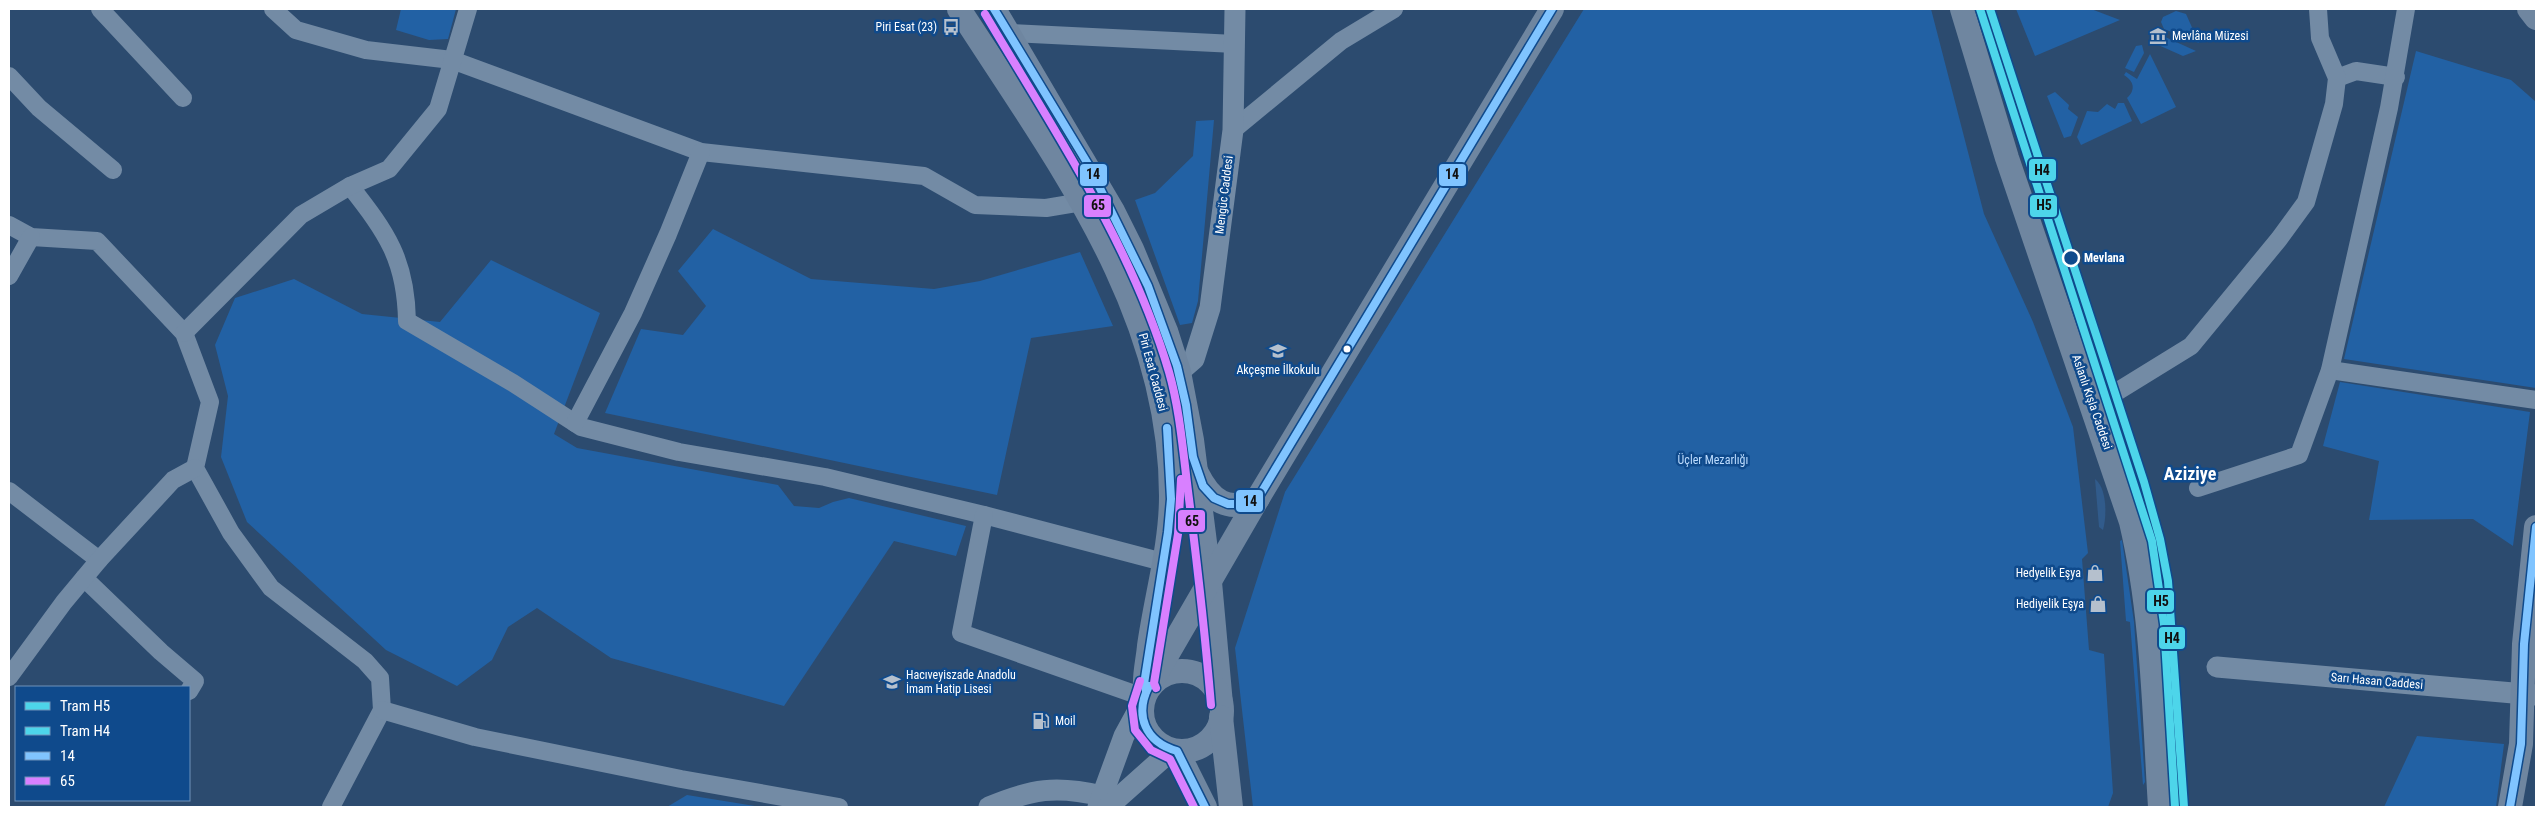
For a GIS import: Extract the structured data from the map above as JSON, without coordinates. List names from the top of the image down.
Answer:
{
  "streets": {
    "main road": ["Piri Esat Caddesi", "Aslanlı Kışla Caddesi"],
    "street": ["Mengüc Caddesi", "Sarı Hasan Caddesi"]
  },
  "crossings": [
    ["Mengüc Caddesi", "Piri Esat Caddesi"]
  ],
  "districts": ["Aziziye"],
  "parks": ["Üçler Mezarlığı"],
  "places": {
    "bus stop": ["Piri Esat (23)"],
    "museum": ["Mevlâna Müzesi"],
    "other": ["Mevlana"],
    "school or university": ["Akçeşme İlkokulu", "Hacıveyiszade Anadolu İmam Hatip Lisesi"],
    "shop": ["Hedyelik Eşya", "Hediyelik Eşya"],
    "fuel station": ["Moil"]
  },
  "lines": [
    "tram line H5",
    "tram line H4",
    "transit line 14",
    "transit line 65"
  ],
  "legend": [
    "Tram H5",
    "Tram H4",
    "14",
    "65"
  ]
}
